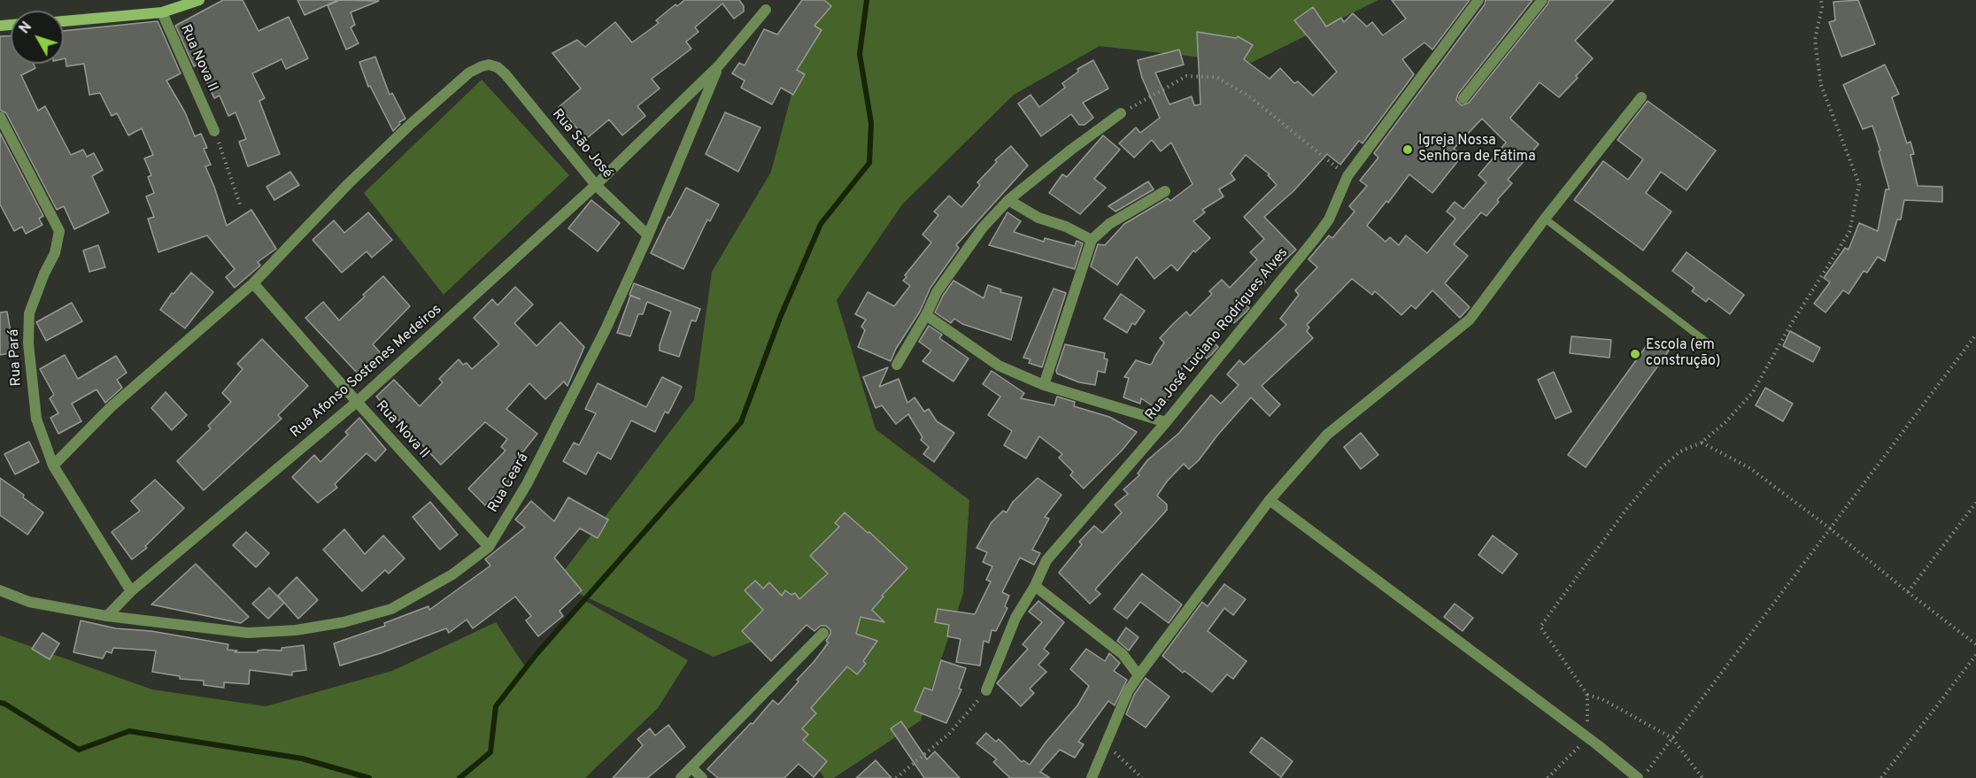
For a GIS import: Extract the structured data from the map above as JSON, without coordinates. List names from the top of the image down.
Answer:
{
  "streets": {
    "street": [
      "Rua Nova II",
      "Rua São José",
      "Rua José Luciano Rodrigues Alves",
      "Rua Pará",
      "Rua Afonso Sostenes Medeiros",
      "Rua Ceará"
    ]
  },
  "crossings": [
    ["Rua Nova II", "Rua São José"],
    ["Rua Nova II", "Rua Afonso Sostenes Medeiros"],
    ["Rua Nova II", "Rua Ceará"],
    ["Rua São José", "Rua Afonso Sostenes Medeiros"],
    ["Rua São José", "Rua Ceará"],
    ["Rua Pará", "Rua Afonso Sostenes Medeiros"],
    ["Rua Afonso Sostenes Medeiros", "Rua Ceará"]
  ],
  "places": ["Igreja Nossa Senhora de Fátima", "Escola (em construção)"],
  "north": "top left"
}
